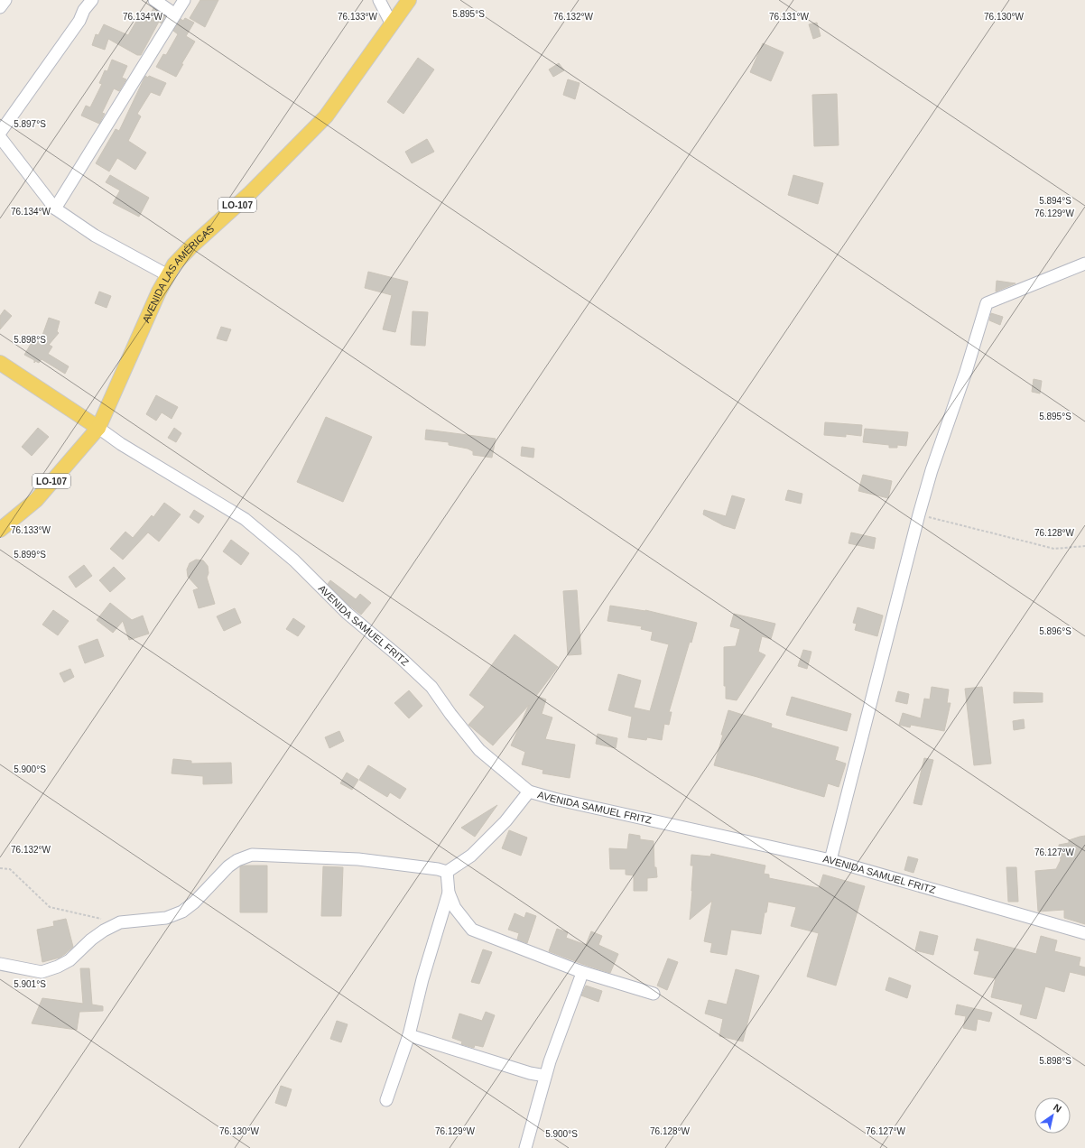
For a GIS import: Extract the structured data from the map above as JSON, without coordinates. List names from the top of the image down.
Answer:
{
  "streets": {
    "main road": ["LO-107", "AVENIDA LAS AMÉRICAS"],
    "street": ["AVENIDA SAMUEL FRITZ"]
  },
  "crossings": [
    ["AVENIDA LAS AMÉRICAS", "AVENIDA SAMUEL FRITZ"]
  ],
  "north": "top right",
  "coordinates": [
    "5.895°S",
    "76.134°W",
    "76.132°W",
    "76.131°W",
    "76.130°W",
    "76.133°W",
    "5.897°S",
    "5.894°S",
    "76.129°W",
    "5.898°S",
    "76.128°W",
    "5.899°S",
    "5.896°S",
    "5.900°S",
    "76.127°W",
    "5.901°S"
  ]
}
